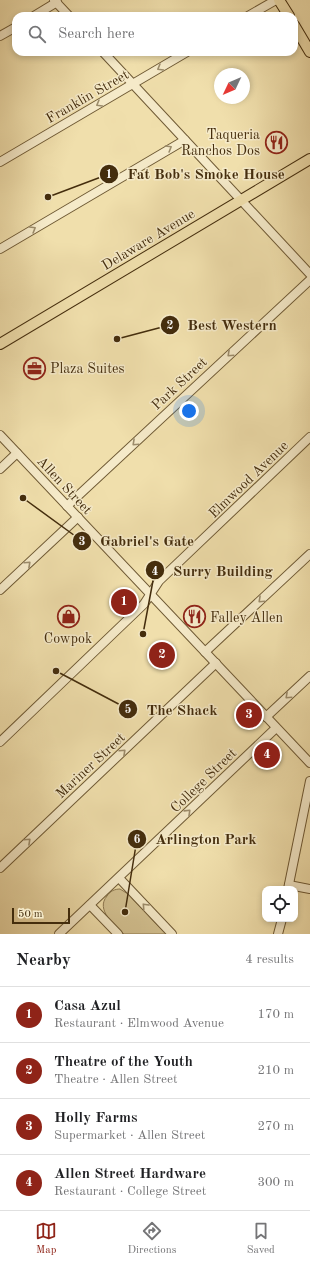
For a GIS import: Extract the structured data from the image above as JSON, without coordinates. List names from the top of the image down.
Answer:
{
  "streets": {
    "main road": ["Delaware Avenue"],
    "street": [
      "Franklin Street",
      "Park Street",
      "Elmwood Avenue",
      "Allen Street",
      "Mariner Street",
      "College Street"
    ]
  },
  "crossings": [
    ["Park Street", "Allen Street"],
    ["Elmwood Avenue", "Allen Street"],
    ["Allen Street", "Mariner Street"],
    ["Allen Street", "College Street"]
  ],
  "one_way": [
    "Franklin Street",
    "Park Street",
    "Mariner Street",
    "College Street"
  ],
  "places": {
    "restaurant": ["Taqueria Ranchos Dos", "Falley Allen"],
    "other": [
      "Fat Bob's Smoke House",
      "Best Western",
      "Gabriel's Gate",
      "Surry Building",
      "The Shack",
      "Arlington Park"
    ],
    "office": ["Plaza Suites"],
    "shop": ["Cowpok"]
  },
  "scale_bar": "50 m",
  "north": "bottom left",
  "page": {
    "search": "Search here",
    "pins": [
      "1",
      "2",
      "3",
      "4"
    ],
    "scale": "50 m",
    "heading": ["Nearby", "4 results"],
    "list": [
      {
        "mark": "1",
        "name": "Casa Azul",
        "note": "Restaurant · Elmwood Avenue",
        "value": "170 m"
      },
      {
        "mark": "2",
        "name": "Theatre of the Youth",
        "note": "Theatre · Allen Street",
        "value": "210 m"
      },
      {
        "mark": "3",
        "name": "Holly Farms",
        "note": "Supermarket · Allen Street",
        "value": "270 m"
      },
      {
        "mark": "4",
        "name": "Allen Street Hardware",
        "note": "Restaurant · College Street",
        "value": "300 m"
      }
    ],
    "nav": ["Map", "Directions", "Saved"]
  }
}
